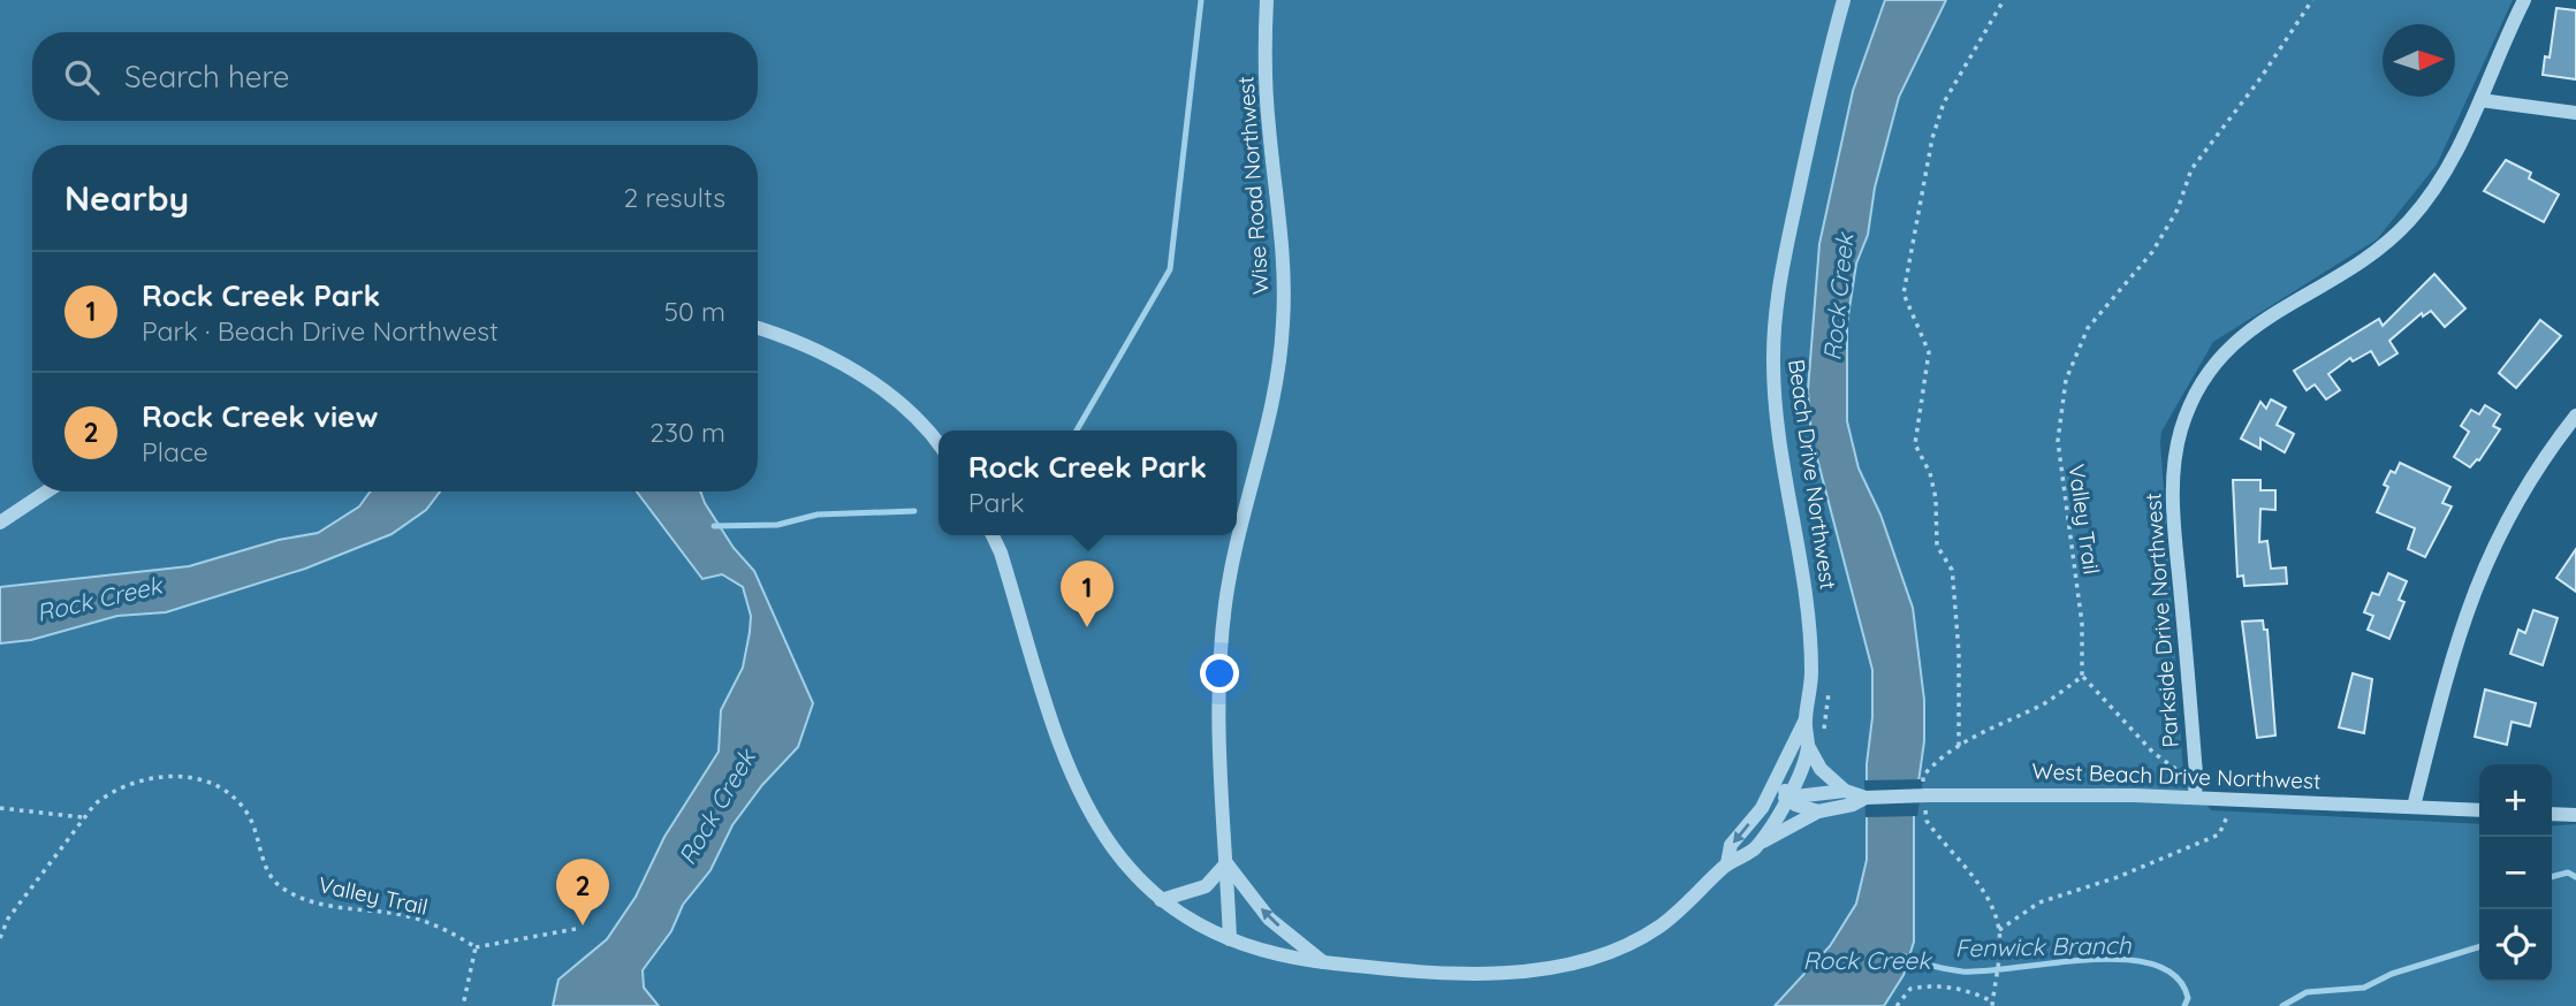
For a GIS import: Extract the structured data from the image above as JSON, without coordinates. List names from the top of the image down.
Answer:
{
  "streets": {
    "street": [
      "Wise Road Northwest",
      "Beach Drive Northwest",
      "Parkside Drive Northwest",
      "West Beach Drive Northwest"
    ],
    "path": ["Valley Trail"]
  },
  "crossings": [
    ["Wise Road Northwest", "Beach Drive Northwest"],
    ["Beach Drive Northwest", "West Beach Drive Northwest"],
    ["Parkside Drive Northwest", "West Beach Drive Northwest"]
  ],
  "water": ["Rock Creek", "Fenwick Branch"],
  "north": "right",
  "page": {
    "search": "Search here",
    "heading": ["Nearby", "2 results"],
    "list": [
      {
        "mark": "1",
        "name": "Rock Creek Park",
        "note": "Park · Beach Drive Northwest",
        "value": "50 m"
      },
      {
        "mark": "2",
        "name": "Rock Creek view",
        "note": "Place",
        "value": "230 m"
      }
    ],
    "popup": ["Rock Creek Park", "Park"],
    "pins": ["1", "2"],
    "map_buttons": ["+", "−"]
  }
}
